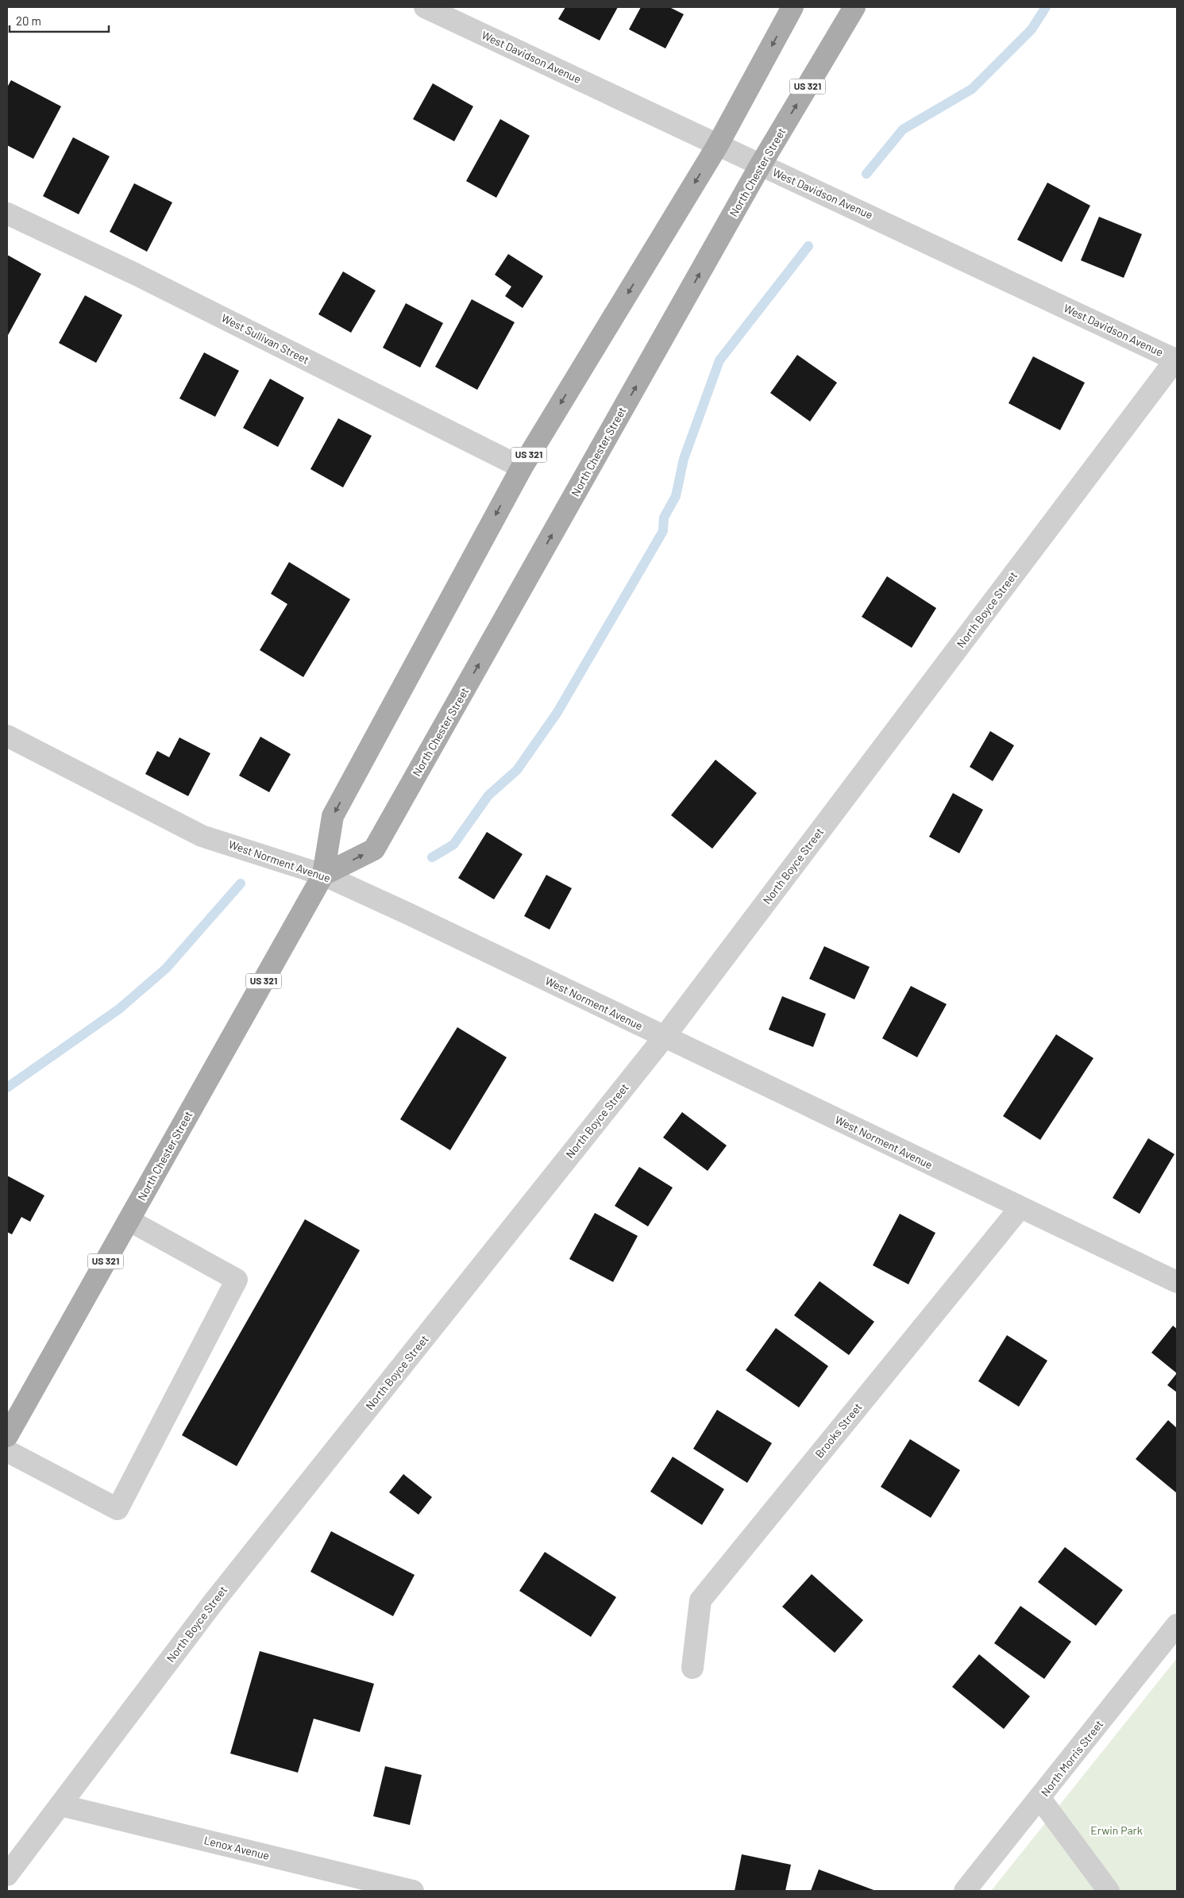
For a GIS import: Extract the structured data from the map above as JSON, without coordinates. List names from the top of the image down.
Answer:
{
  "streets": {
    "main road": ["US 321", "North Chester Street"],
    "street": [
      "West Davidson Avenue",
      "West Sullivan Street",
      "North Boyce Street",
      "West Norment Avenue",
      "Brooks Street",
      "North Morris Street",
      "Lenox Avenue"
    ]
  },
  "crossings": [
    ["West Davidson Avenue", "North Chester Street"],
    ["West Davidson Avenue", "North Boyce Street"],
    ["North Chester Street", "West Sullivan Street"],
    ["North Chester Street", "West Norment Avenue"],
    ["North Boyce Street", "West Norment Avenue"],
    ["North Boyce Street", "Lenox Avenue"],
    ["West Norment Avenue", "Brooks Street"]
  ],
  "parks": ["Erwin Park"],
  "scale_bar": "20 m"
}
